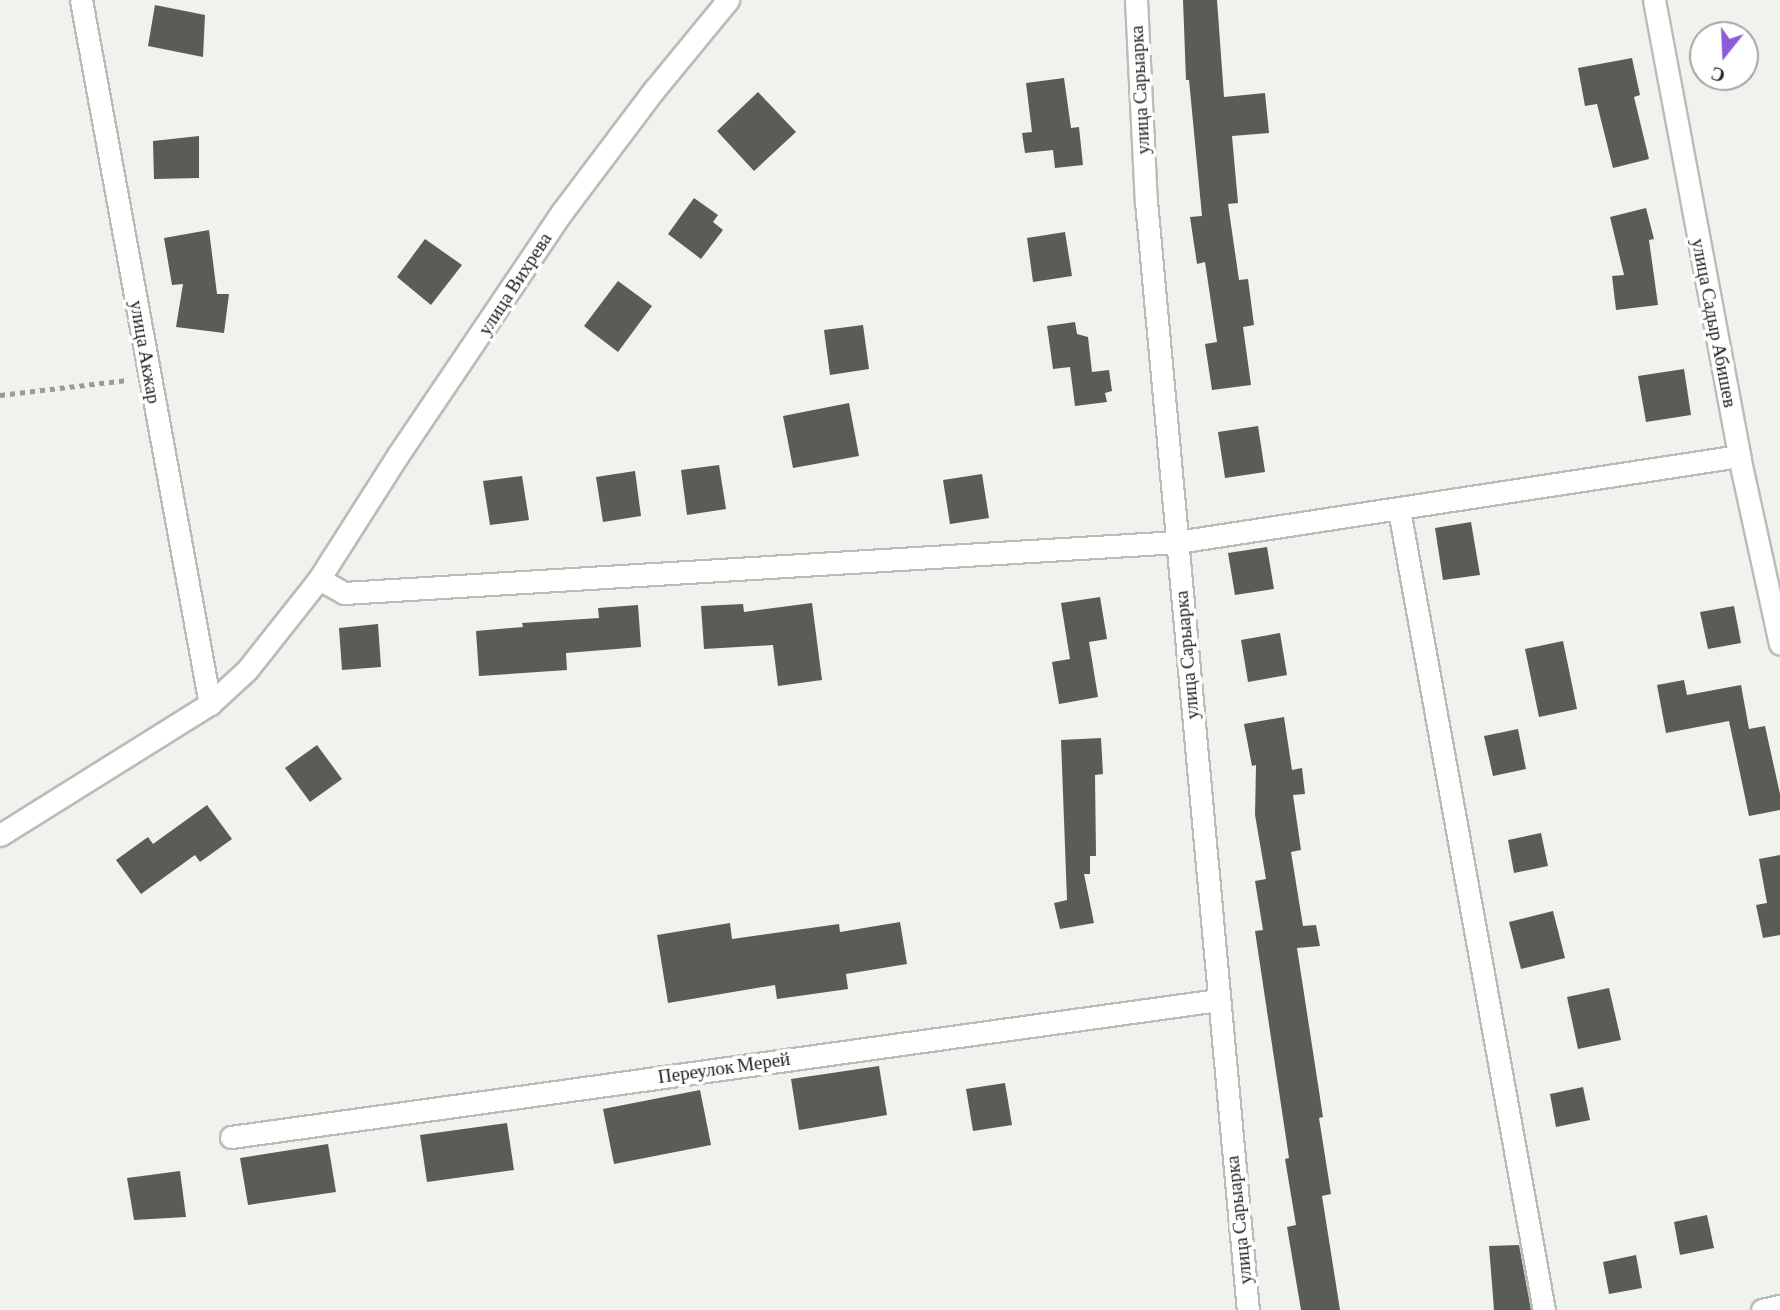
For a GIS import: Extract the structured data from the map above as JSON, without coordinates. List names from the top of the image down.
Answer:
{
  "streets": {
    "street": [
      "улица Сарыарка",
      "улица Вихрева",
      "улица Садыр Абишев",
      "улица Акжар",
      "Переулок Мерей"
    ]
  },
  "crossings": [
    ["улица Сарыарка", "Переулок Мерей"],
    ["улица Вихрева", "улица Акжар"]
  ],
  "north": "bottom"
}
